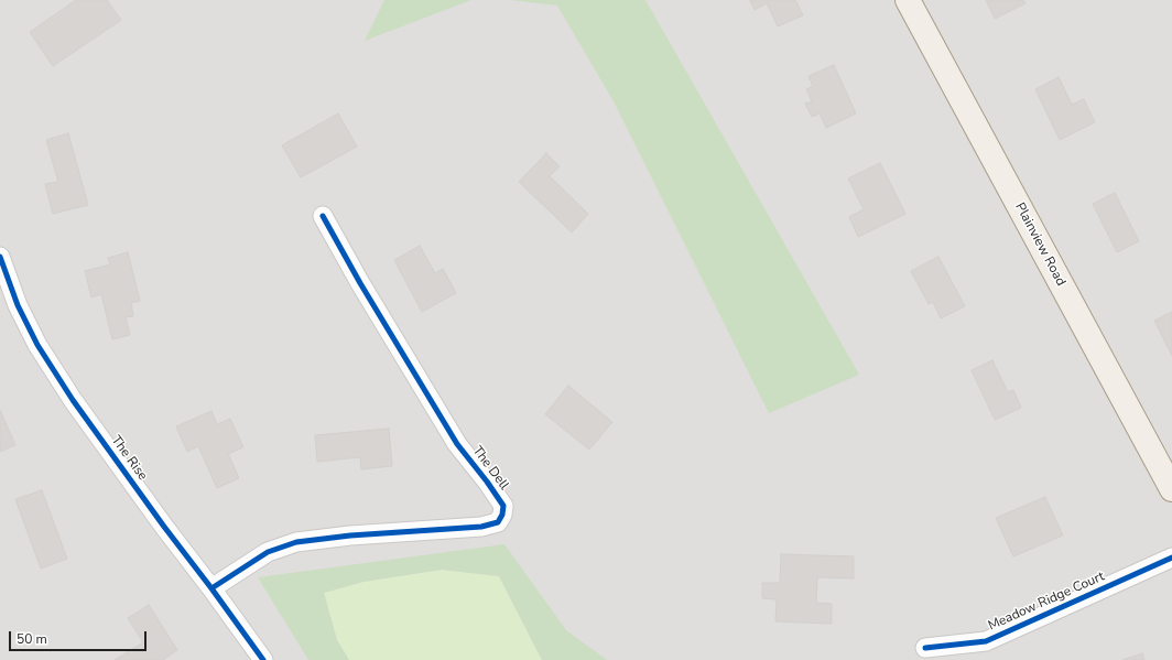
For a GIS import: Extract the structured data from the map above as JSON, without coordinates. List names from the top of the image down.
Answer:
{
  "streets": {
    "main road": ["Plainview Road"],
    "street": ["The Rise", "The Dell", "Meadow Ridge Court"]
  },
  "crossings": [
    ["The Rise", "The Dell"]
  ],
  "scale_bar": "50 m"
}
